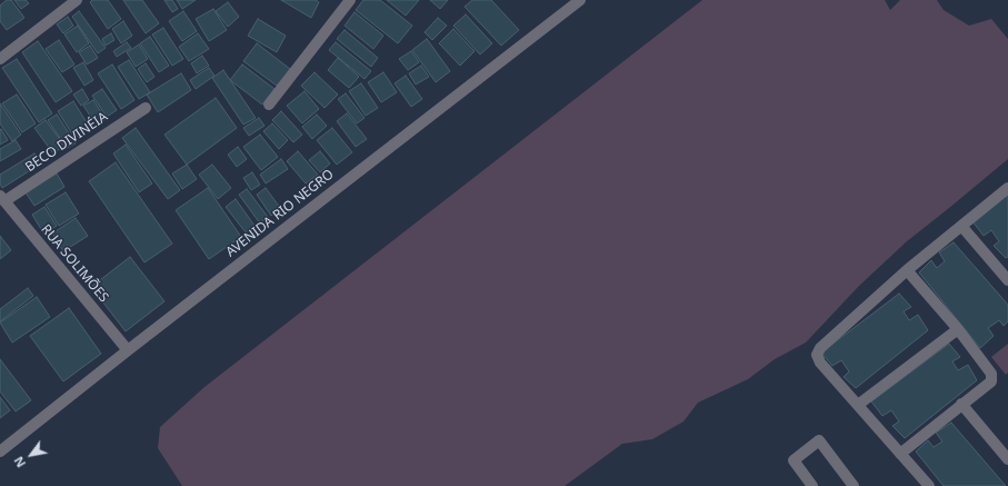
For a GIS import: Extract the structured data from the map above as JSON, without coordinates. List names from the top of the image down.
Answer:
{
  "streets": {
    "street": ["BECO DIVINÉIA", "AVENIDA RIO NEGRO", "RUA SOLIMÕES"]
  },
  "crossings": [
    ["BECO DIVINÉIA", "RUA SOLIMÕES"],
    ["AVENIDA RIO NEGRO", "RUA SOLIMÕES"]
  ],
  "north": "bottom left"
}
